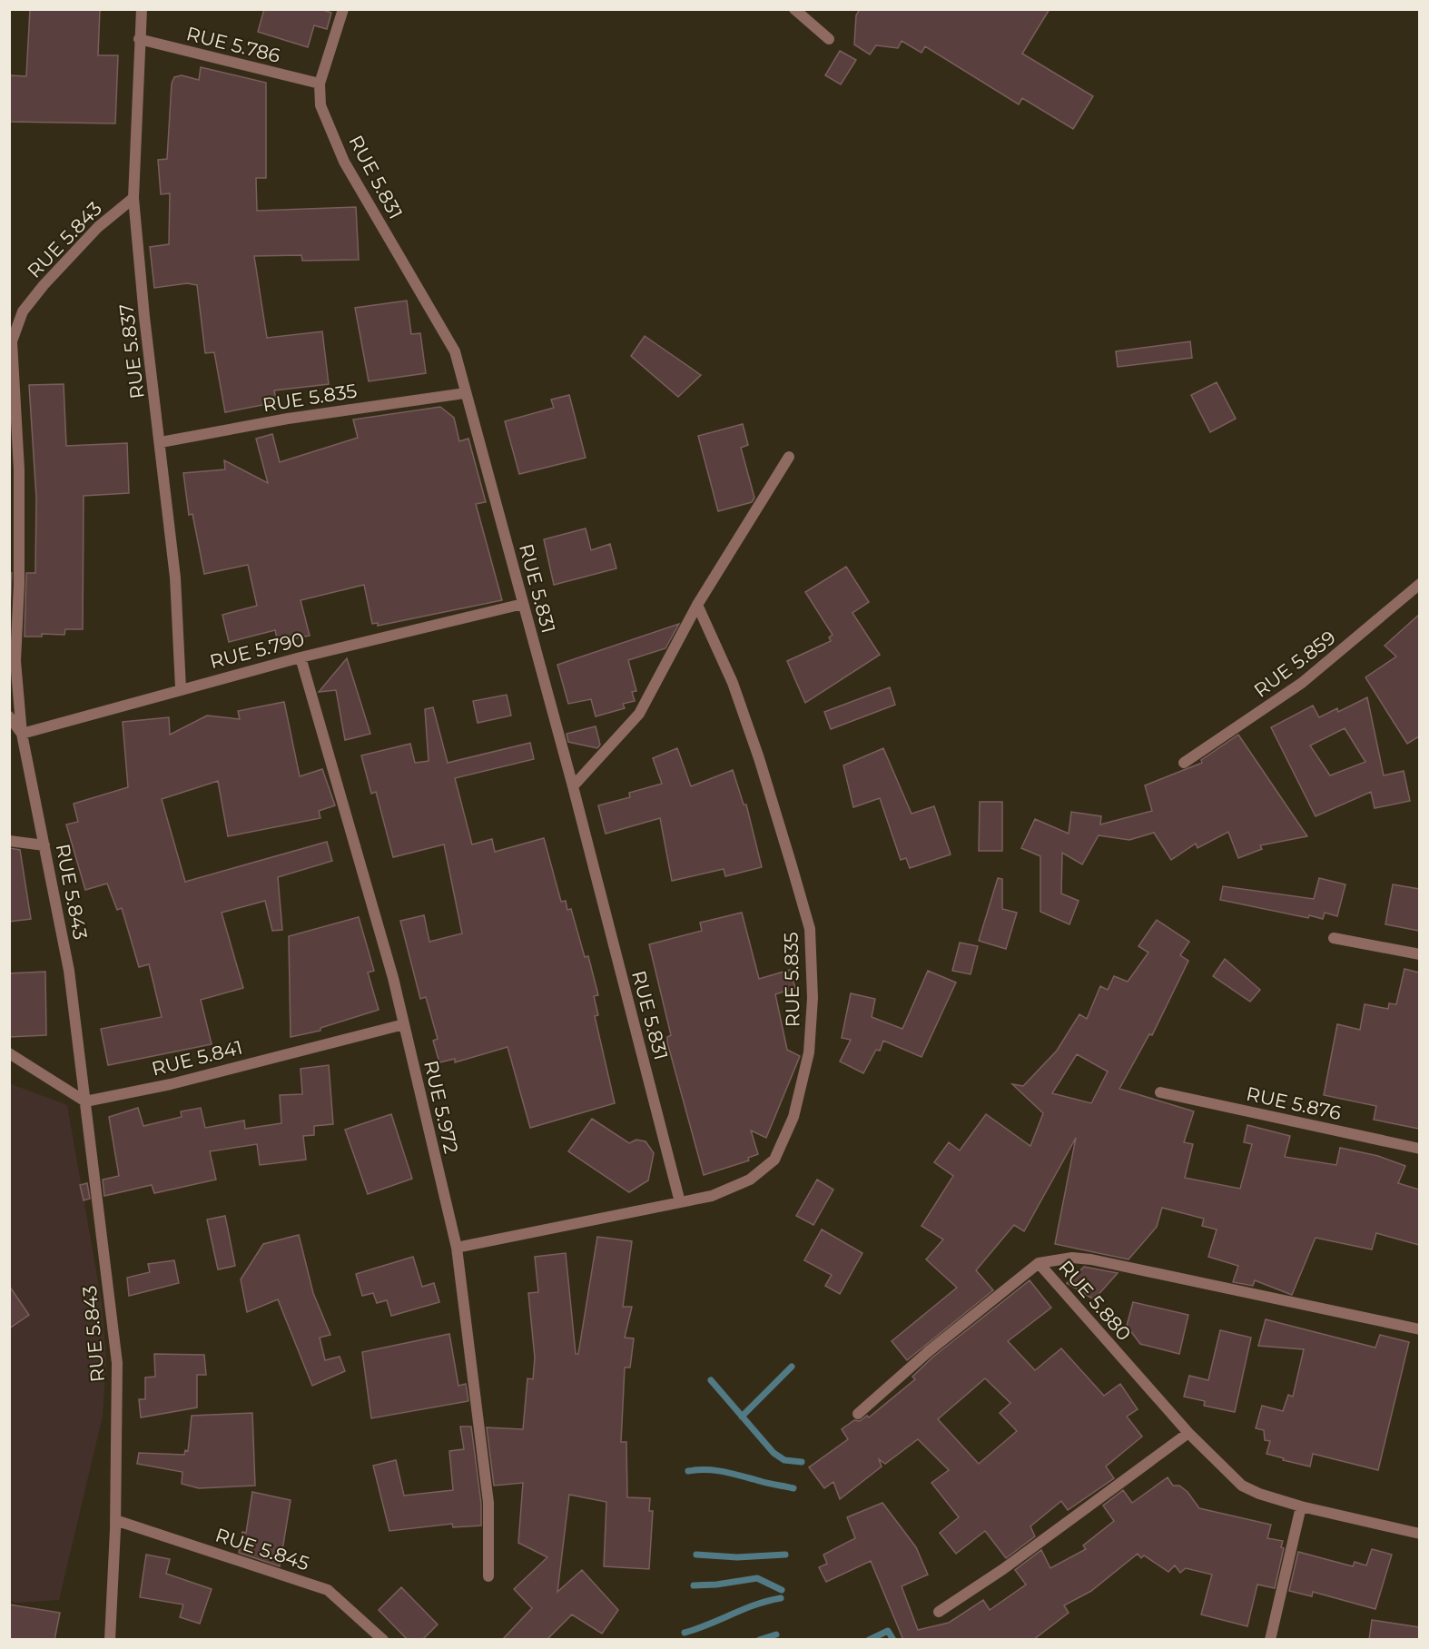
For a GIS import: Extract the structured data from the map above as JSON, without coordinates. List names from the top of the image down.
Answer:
{
  "streets": {
    "street": [
      "RUE 5.786",
      "RUE 5.831",
      "RUE 5.843",
      "RUE 5.837",
      "RUE 5.835",
      "RUE 5.790",
      "RUE 5.859",
      "RUE 5.841",
      "RUE 5.876",
      "RUE 5.972",
      "RUE 5.880",
      "RUE 5.845"
    ]
  },
  "crossings": [
    ["RUE 5.786", "RUE 5.831"],
    ["RUE 5.786", "RUE 5.837"],
    ["RUE 5.831", "RUE 5.835"],
    ["RUE 5.831", "RUE 5.790"],
    ["RUE 5.843", "RUE 5.837"],
    ["RUE 5.843", "RUE 5.790"],
    ["RUE 5.843", "RUE 5.841"],
    ["RUE 5.843", "RUE 5.845"],
    ["RUE 5.837", "RUE 5.835"],
    ["RUE 5.837", "RUE 5.790"],
    ["RUE 5.835", "RUE 5.972"],
    ["RUE 5.790", "RUE 5.972"],
    ["RUE 5.841", "RUE 5.972"]
  ]
}
